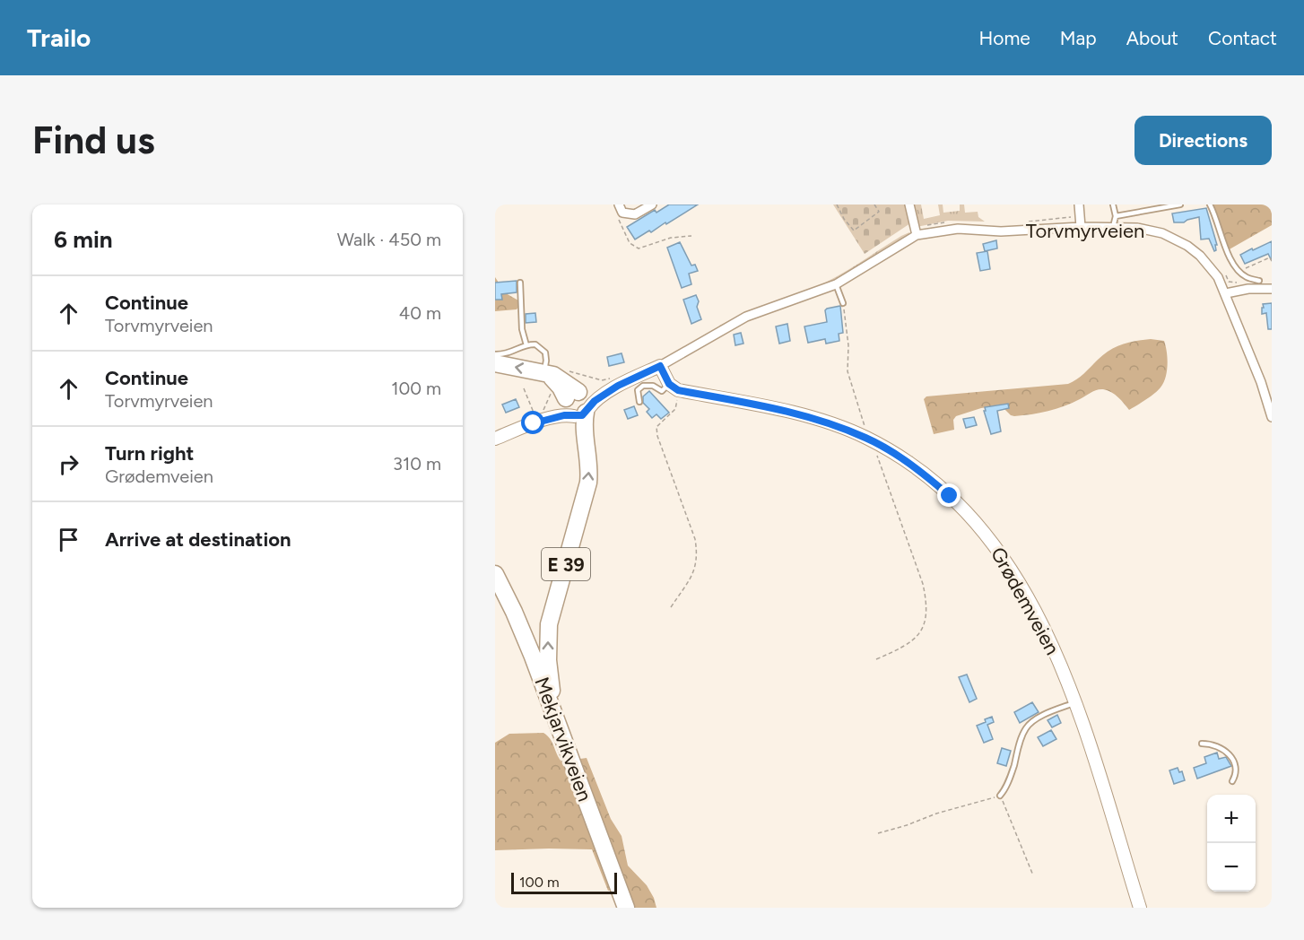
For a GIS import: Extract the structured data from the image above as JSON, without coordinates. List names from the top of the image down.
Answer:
{
  "streets": {
    "highway": ["E 39", "Mekjarvikveien"],
    "main road": ["Torvmyrveien", "Grødemveien"]
  },
  "crossings": [
    ["Torvmyrveien", "E 39"],
    ["E 39", "Mekjarvikveien"]
  ],
  "scale_bar": "100 m",
  "page": {
    "header": "Trailo",
    "nav": [
      "Home",
      "Map",
      "About",
      "Contact"
    ],
    "buttons": "Directions",
    "title": "Find us",
    "heading": ["6 min", "Walk · 450 m"],
    "list": [
      ["Continue", "Torvmyrveien", "40 m"],
      ["Continue", "Torvmyrveien", "100 m"],
      ["Turn right", "Grødemveien", "310 m"],
      "Arrive at destination"
    ],
    "map_buttons": ["+", "−"],
    "scale": "100 m"
  }
}
